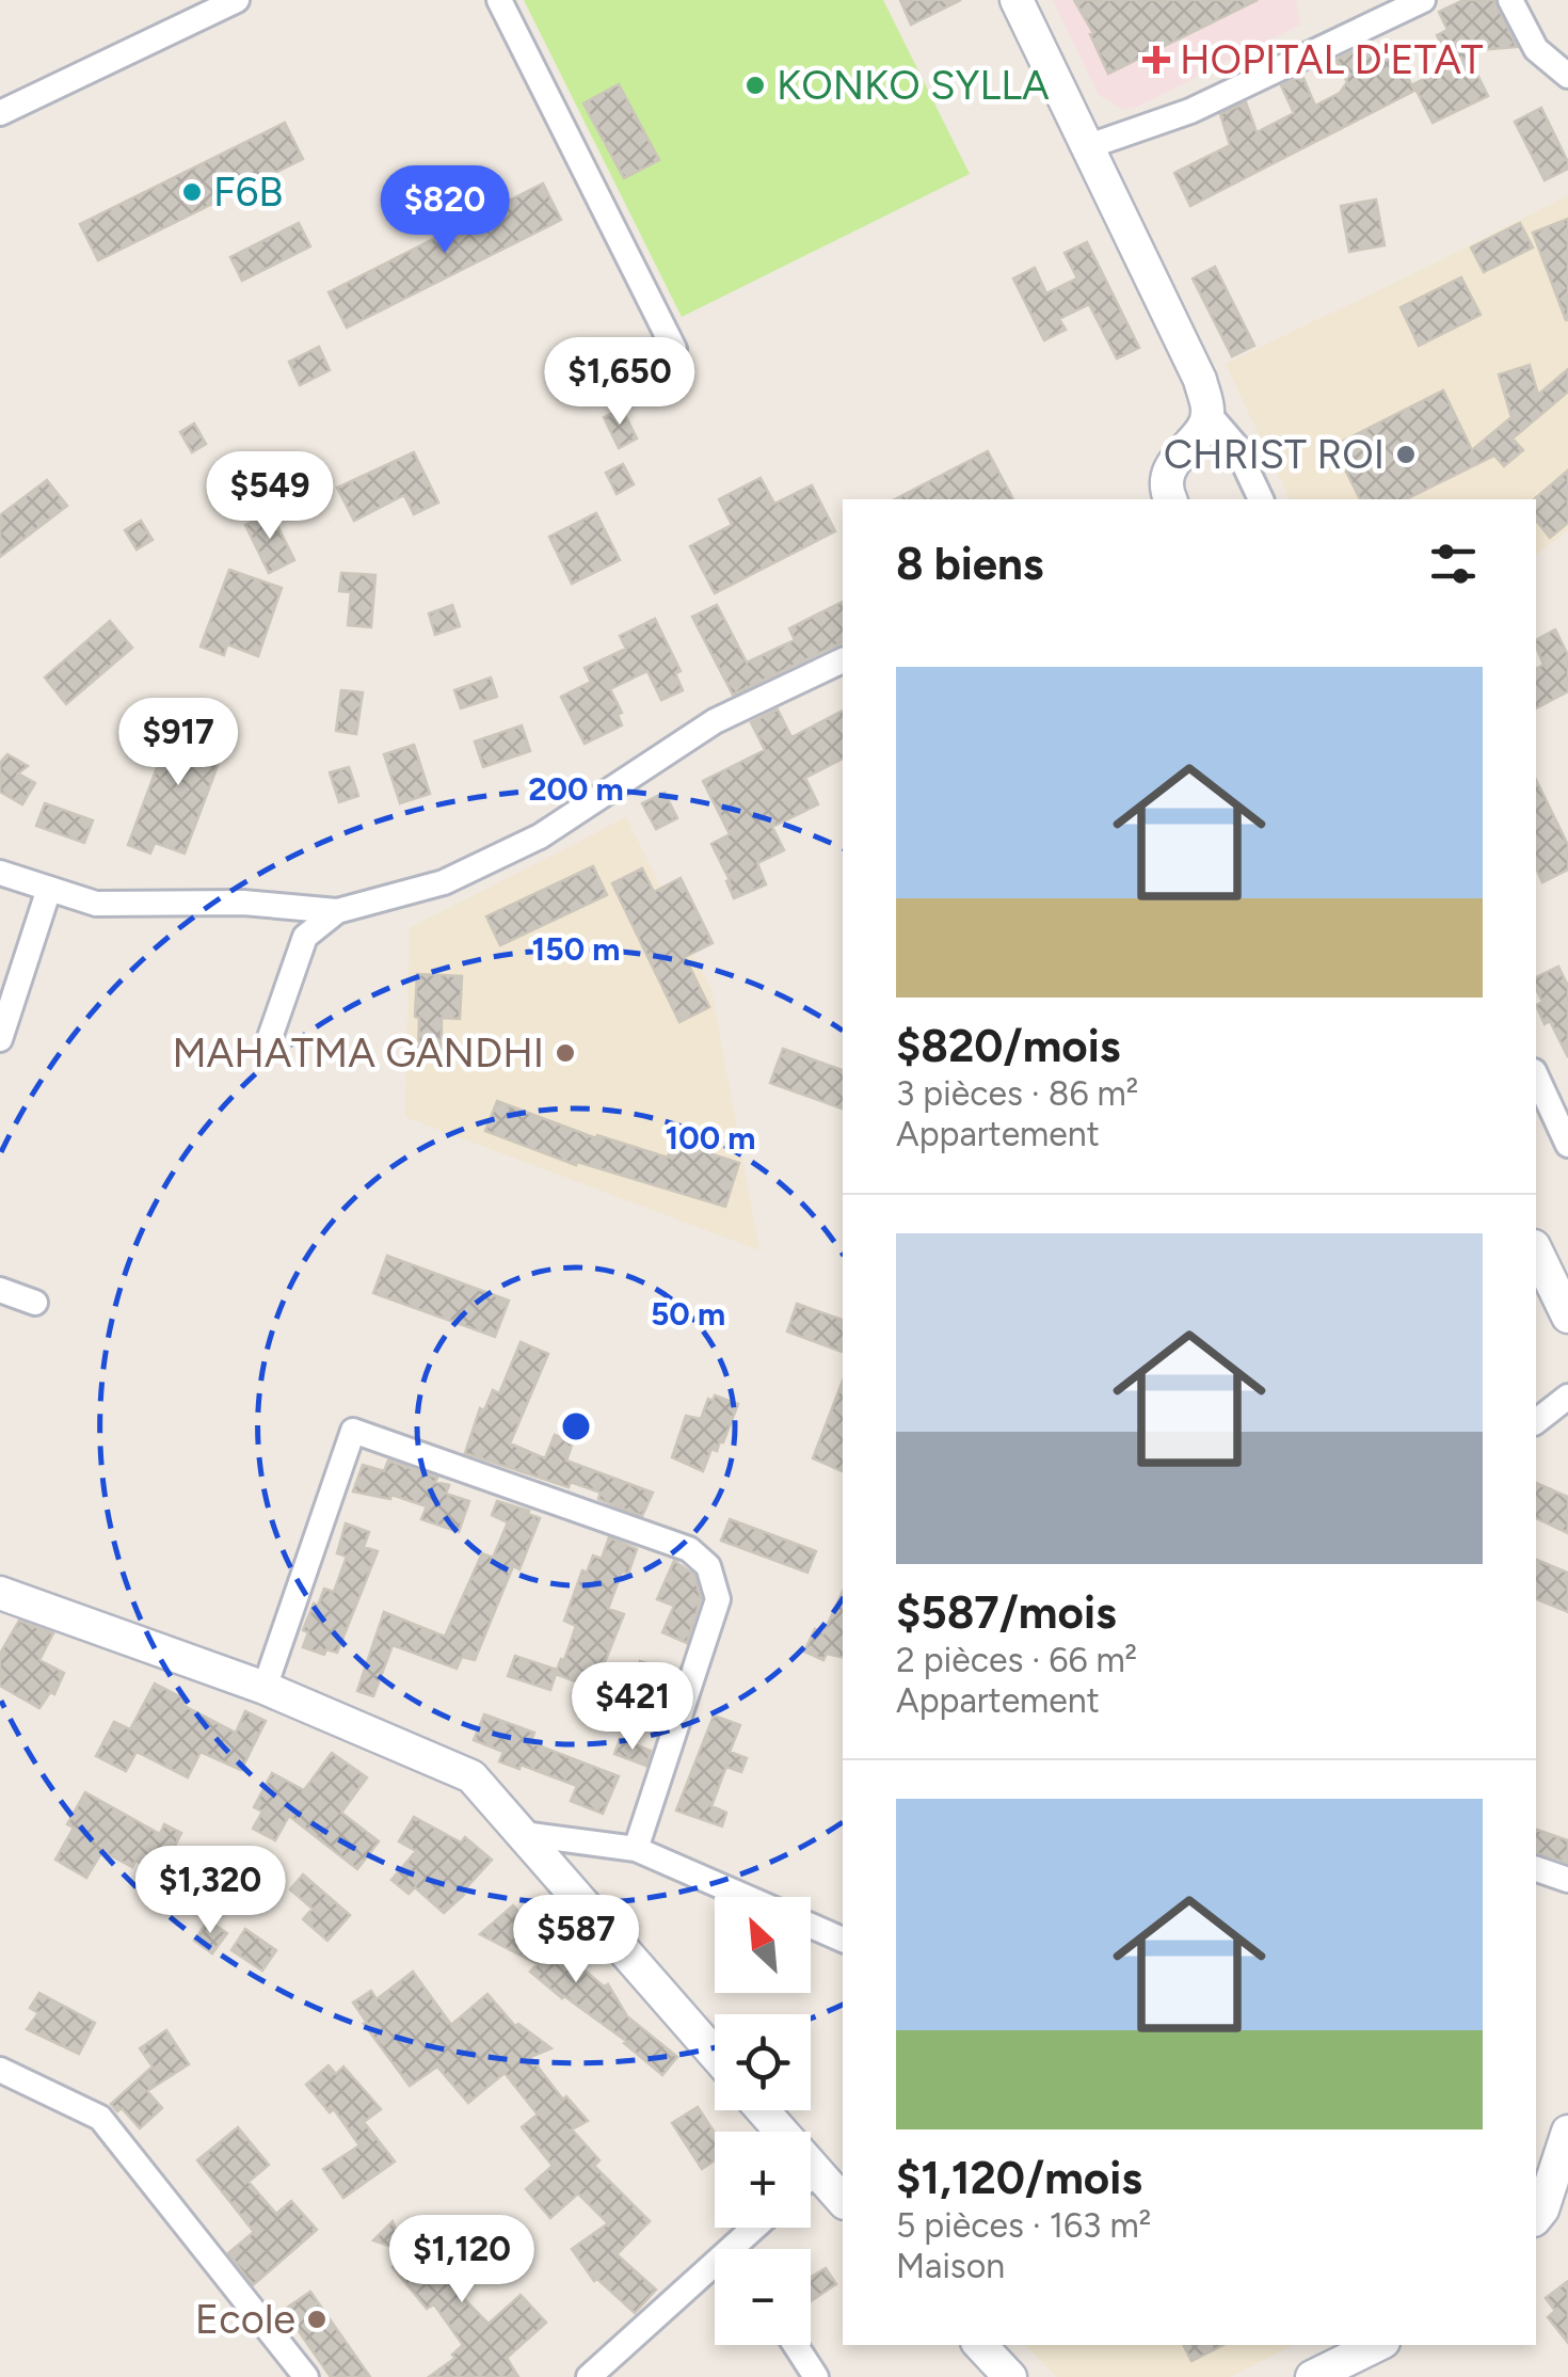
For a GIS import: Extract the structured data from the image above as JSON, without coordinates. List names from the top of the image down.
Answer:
{
  "places": {
    "health": ["HOPITAL D'ETAT"],
    "other": [
      "KONKO SYLLA",
      "F6B",
      "CHRIST ROI",
      "MAHATMA GANDHI",
      "Ecole"
    ]
  },
  "north": "top left",
  "page": {
    "price": [
      "$820",
      "$1,650",
      "$549",
      "$917",
      "$421",
      "$1,320",
      "$587",
      "$1,120"
    ],
    "heading": "8 biens",
    "list": [
      {
        "name": "$820/mois",
        "note": "3 pièces · 86 m² · Appartement"
      },
      {
        "name": "$587/mois",
        "note": "2 pièces · 66 m² · Appartement"
      },
      {
        "name": "$1,120/mois",
        "note": "5 pièces · 163 m² · Maison"
      }
    ],
    "map_buttons": ["+", "−"]
  },
  "rings": [
    "200 m",
    "150 m",
    "100 m",
    "50 m"
  ]
}
